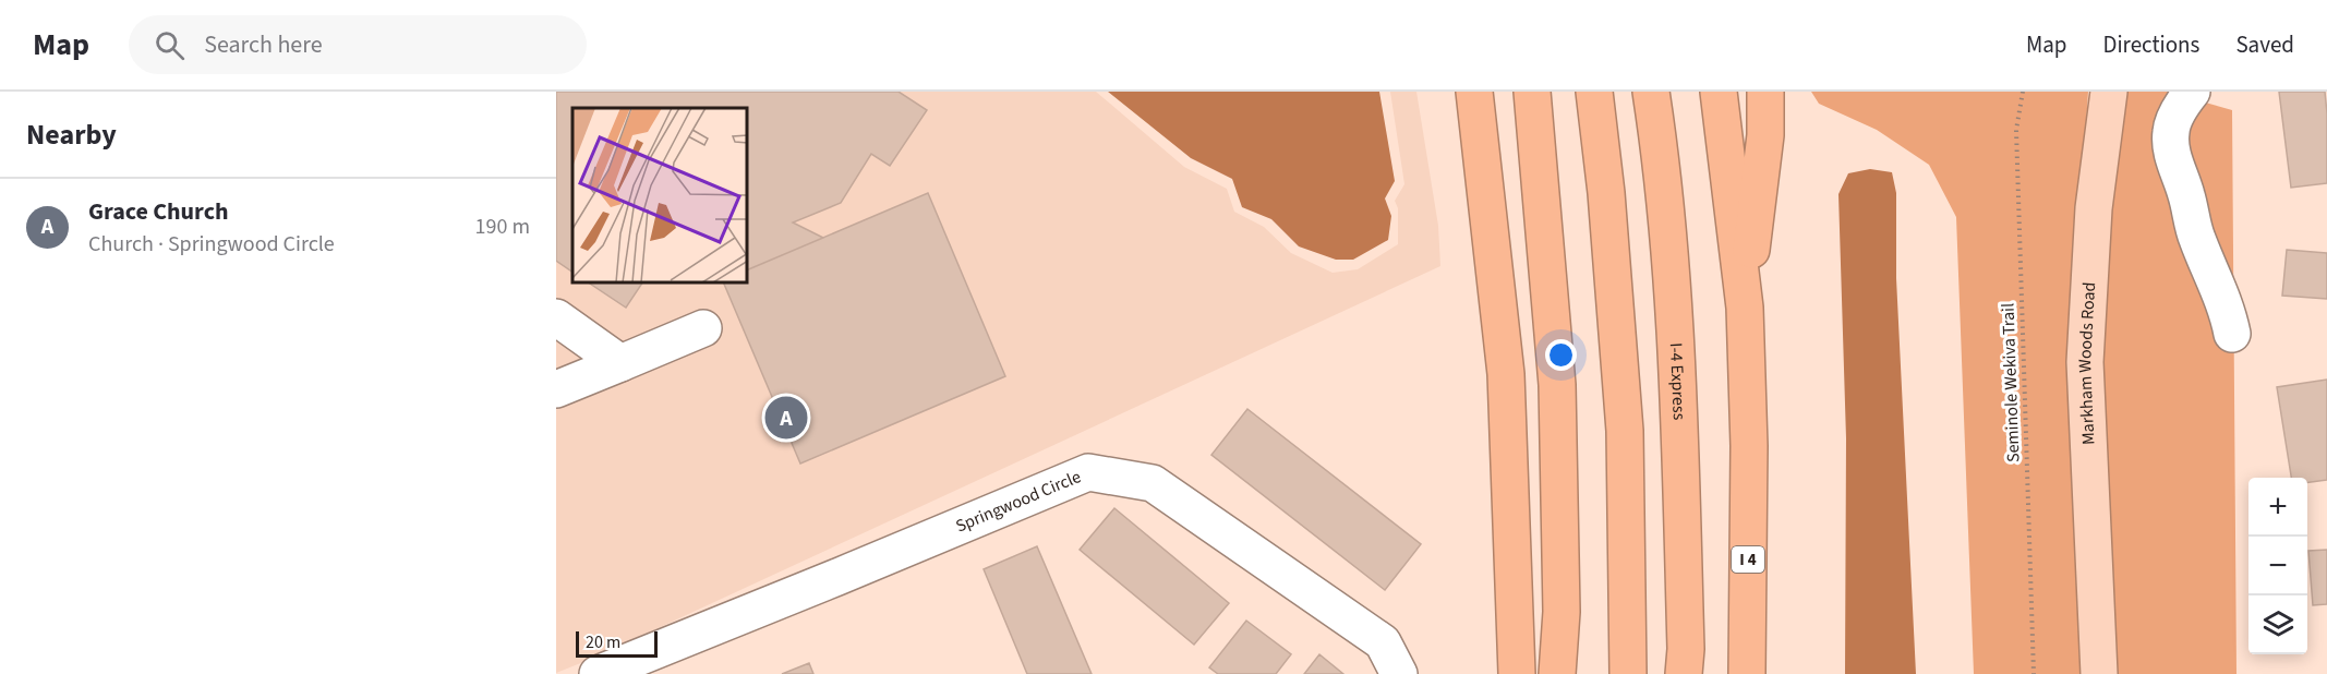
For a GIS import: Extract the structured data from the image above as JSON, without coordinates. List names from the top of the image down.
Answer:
{
  "streets": {
    "highway": ["I-4 Express", "I 4"],
    "main road": ["Markham Woods Road"],
    "street": ["Springwood Circle"],
    "path": ["Seminole Wekiva Trail"]
  },
  "scale_bar": "20 m",
  "page": {
    "header": "Map",
    "search": "Search here",
    "nav": ["Map", "Directions", "Saved"],
    "heading": "Nearby",
    "list": [
      {
        "mark": "A",
        "name": "Grace Church",
        "note": "Church · Springwood Circle",
        "value": "190 m"
      }
    ],
    "pins": "A",
    "map_buttons": ["+", "−"],
    "scale": "20 m"
  }
}
